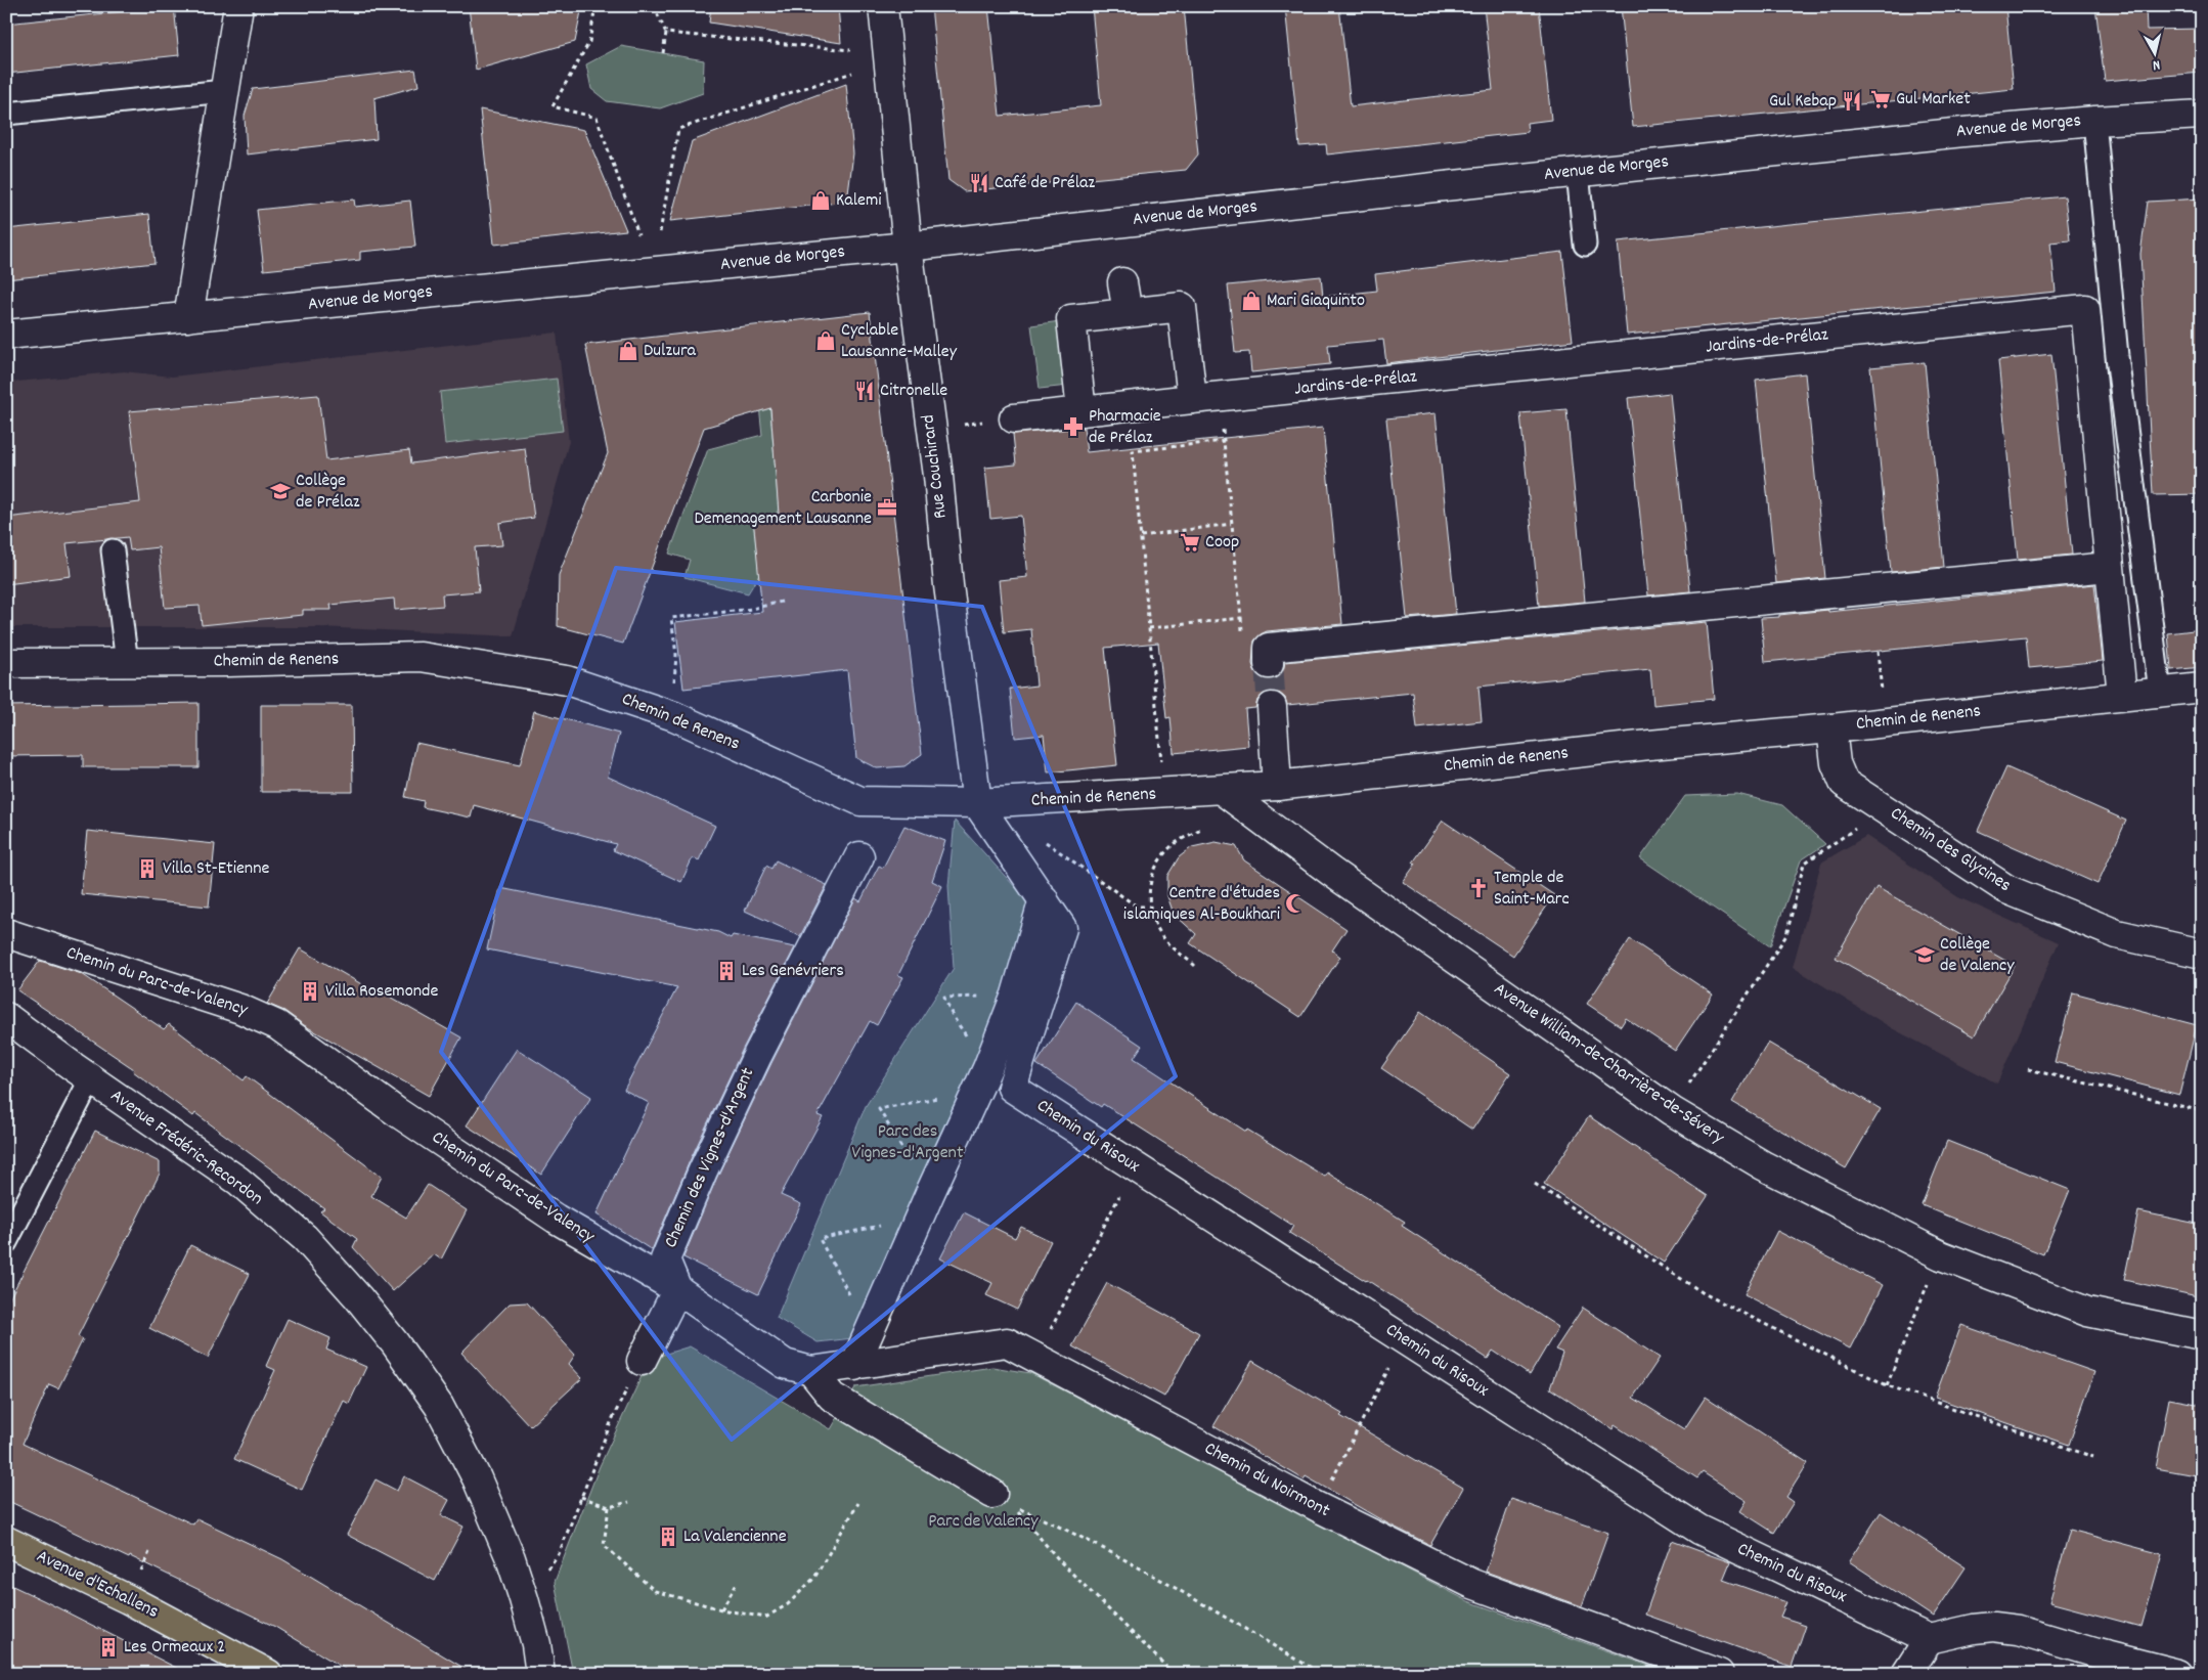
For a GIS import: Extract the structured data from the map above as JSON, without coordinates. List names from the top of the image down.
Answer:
{
  "streets": {
    "main road": ["Avenue d'Echallens"],
    "street": [
      "Avenue de Morges",
      "Jardins-de-Prélaz",
      "Rue Couchirard",
      "Chemin de Renens",
      "Chemin des Glycines",
      "Chemin du Parc-de-Valency",
      "Avenue William-de-Charrière-de-Sévery",
      "Chemin du Risoux",
      "Avenue Frédéric-Recordon",
      "Chemin des Vignes-d'Argent",
      "Chemin du Noirmont"
    ]
  },
  "crossings": [
    ["Avenue de Morges", "Rue Couchirard"],
    ["Jardins-de-Prélaz", "Chemin de Renens"],
    ["Rue Couchirard", "Chemin de Renens"],
    ["Rue Couchirard", "Chemin du Risoux"],
    ["Chemin de Renens", "Chemin des Glycines"],
    ["Chemin de Renens", "Avenue William-de-Charrière-de-Sévery"],
    ["Chemin de Renens", "Chemin du Risoux"],
    ["Chemin du Parc-de-Valency", "Chemin des Vignes-d'Argent"],
    ["Chemin du Parc-de-Valency", "Chemin du Noirmont"]
  ],
  "parks": ["Parc des Vignes-d'Argent", "Parc de Valency"],
  "places": {
    "supermarket": ["Gul Market", "Coop"],
    "restaurant": ["Gul Kebap", "Café de Prélaz", "Citronelle"],
    "shop": [
      "Kalemi",
      "Mari Giaquinto",
      "Cyclable Lausanne-Malley",
      "Dulzura"
    ],
    "pharmacy": ["Pharmacie de Prélaz"],
    "school or university": ["Collège de Prélaz", "Collège de Valency"],
    "office": ["Carbonie Demenagement Lausanne"],
    "building": [
      "Villa St-Etienne",
      "Les Genévriers",
      "Villa Rosemonde",
      "La Valencienne",
      "Les Ormeaux 2"
    ],
    "church": ["Temple de Saint-Marc"],
    "mosque": ["Centre d'études islamiques Al-Boukhari"]
  },
  "north": "bottom"
}
